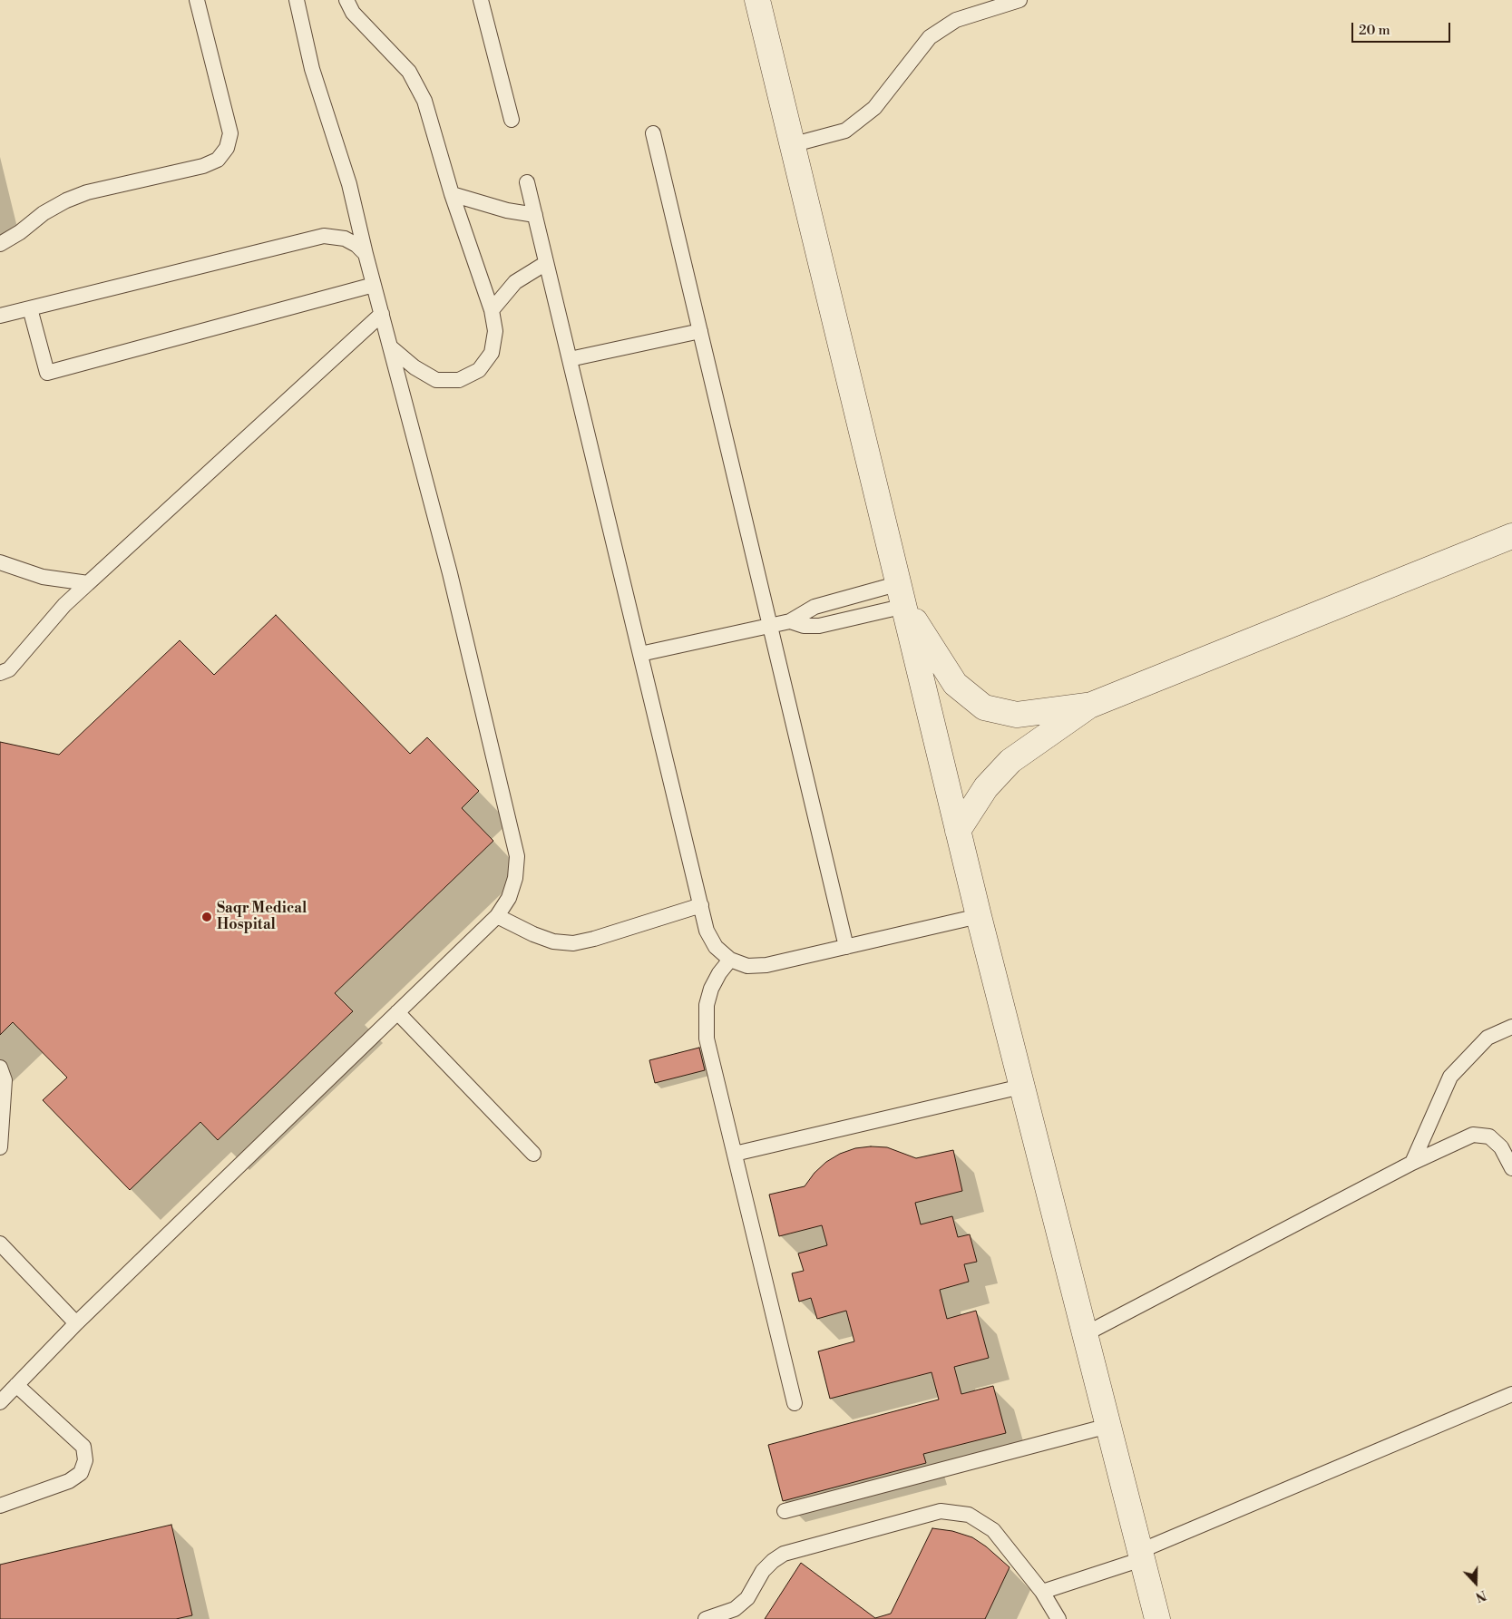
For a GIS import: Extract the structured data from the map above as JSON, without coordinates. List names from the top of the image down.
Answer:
{
  "places": ["Saqr Medical Hospital"],
  "scale_bar": "20 m",
  "north": "bottom"
}
